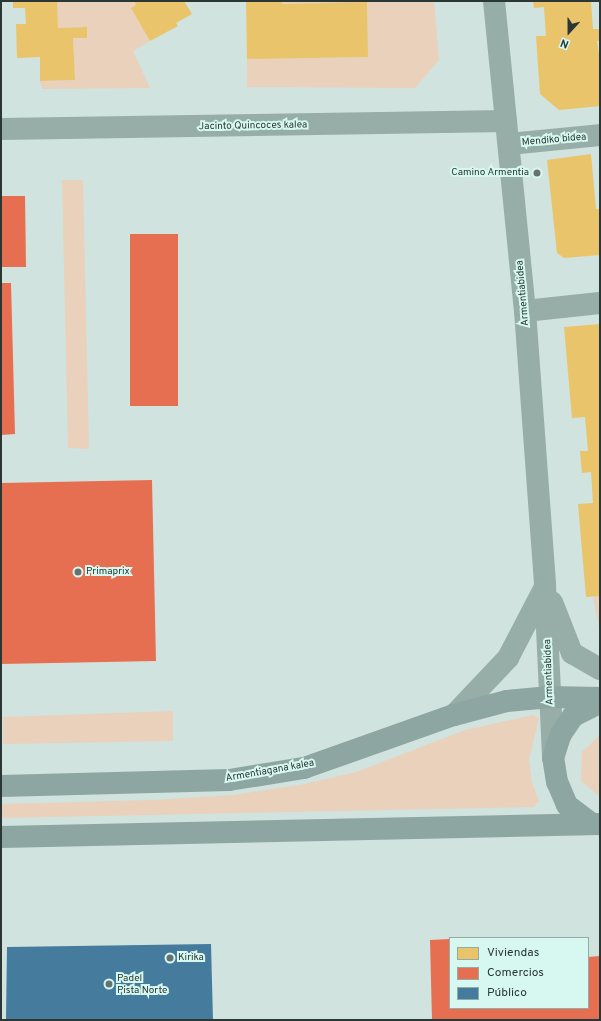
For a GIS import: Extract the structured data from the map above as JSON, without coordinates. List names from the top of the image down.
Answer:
{
  "streets": {
    "main road": ["Armentiagana kalea"],
    "street": ["Jacinto Quincoces kalea", "Mendiko bidea", "Armentiabidea"]
  },
  "crossings": [
    ["Jacinto Quincoces kalea", "Armentiabidea"],
    ["Mendiko bidea", "Armentiabidea"],
    ["Armentiabidea", "Armentiagana kalea"]
  ],
  "places": [
    "Camino Armentia",
    "Primaprix",
    "Kirika",
    "Padel Pista Norte"
  ],
  "legend": ["Viviendas", "Comercios", "Público"],
  "north": "bottom"
}
